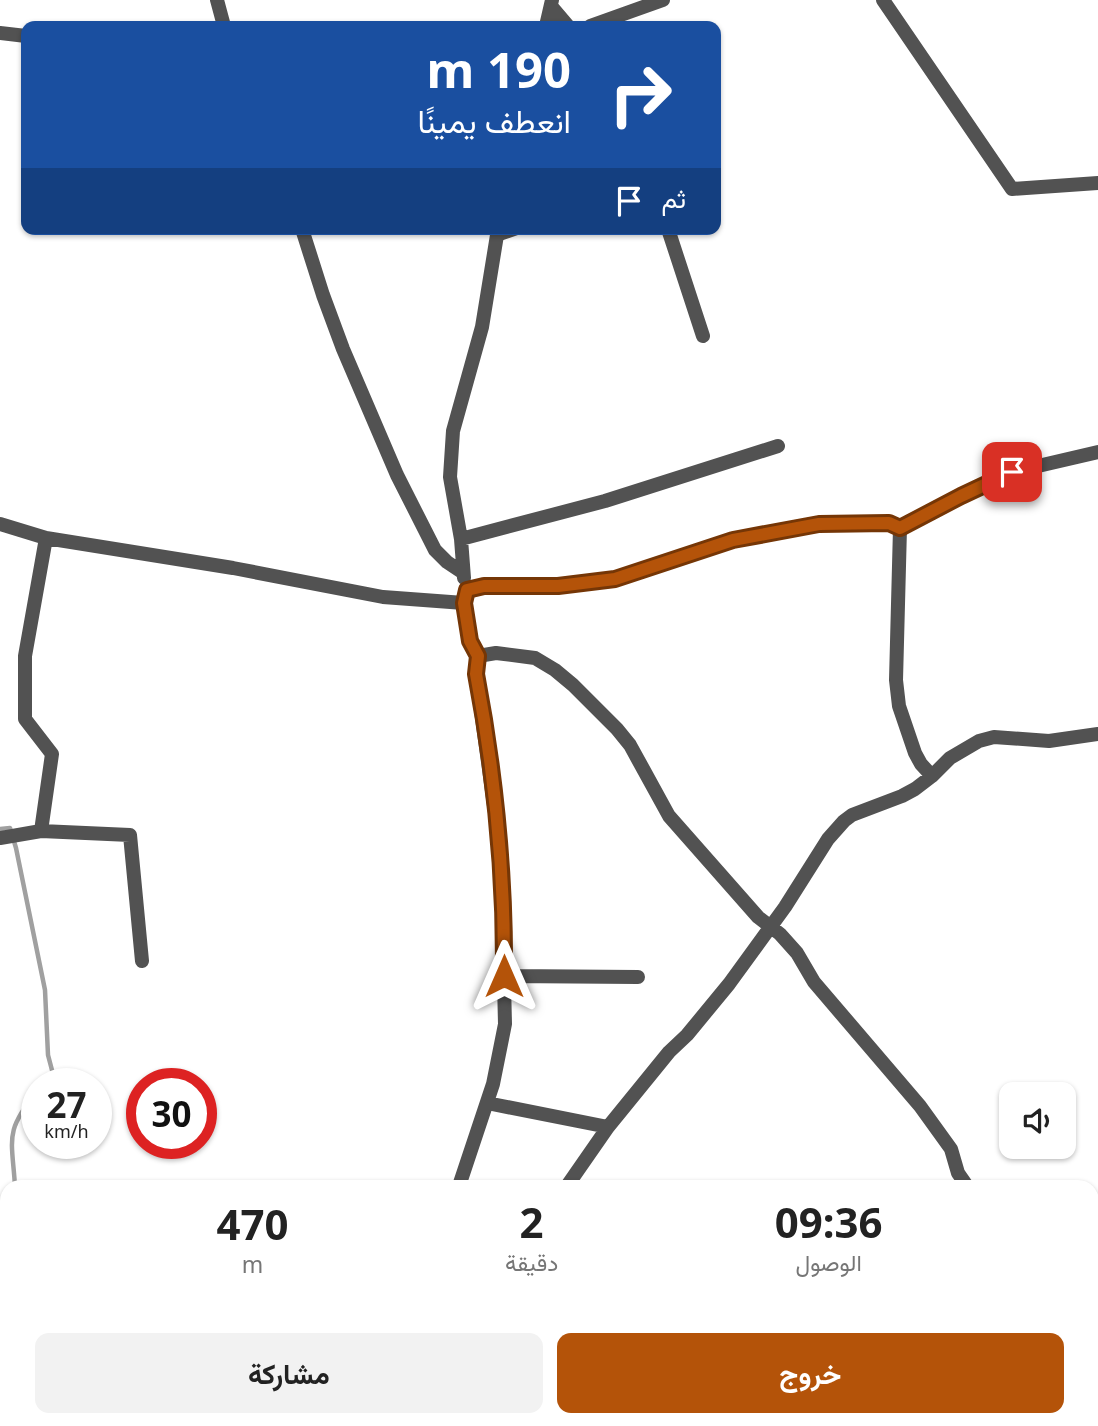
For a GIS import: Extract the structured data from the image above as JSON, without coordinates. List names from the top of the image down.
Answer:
{
  "page": {
    "turn": ["190 m", "انعطف يمينًا"],
    "then": "ثم",
    "speed": "27 km/h",
    "limit": "30",
    "eta": [
      "09:36",
      "الوصول",
      "2",
      "دقيقة",
      "470",
      "m"
    ],
    "buttons": ["خروج", "مشاركة"]
  }
}
